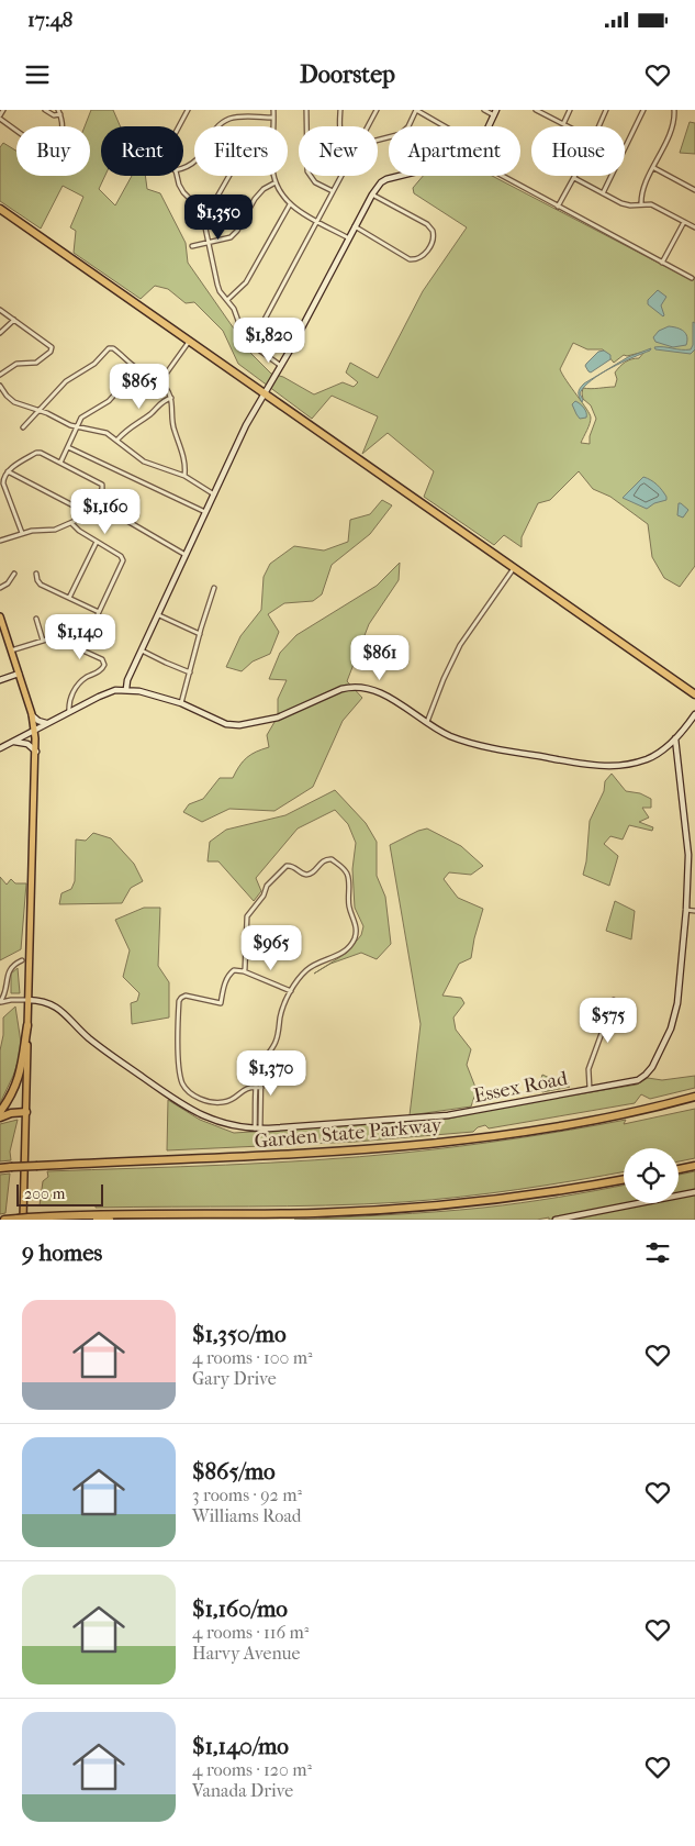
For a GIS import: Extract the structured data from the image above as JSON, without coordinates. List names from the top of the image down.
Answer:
{
  "streets": {
    "highway": ["Garden State Parkway"],
    "street": ["Essex Road"]
  },
  "scale_bar": "200 m",
  "page": {
    "status": "17:48",
    "header": "Doorstep",
    "chip": [
      "Buy",
      "Rent",
      "Filters",
      "New",
      "Apartment",
      "House"
    ],
    "price": [
      "$1,350",
      "$1,820",
      "$865",
      "$1,160",
      "$1,140",
      "$861",
      "$965",
      "$575",
      "$1,370"
    ],
    "scale": "200 m",
    "heading": "9 homes",
    "list": [
      {
        "name": "$1,350/mo",
        "note": "4 rooms · 100 m² · Gary Drive"
      },
      {
        "name": "$865/mo",
        "note": "3 rooms · 92 m² · Williams Road"
      },
      {
        "name": "$1,160/mo",
        "note": "4 rooms · 116 m² · Harvy Avenue"
      },
      {
        "name": "$1,140/mo",
        "note": "4 rooms · 120 m² · Vanada Drive"
      }
    ]
  }
}
